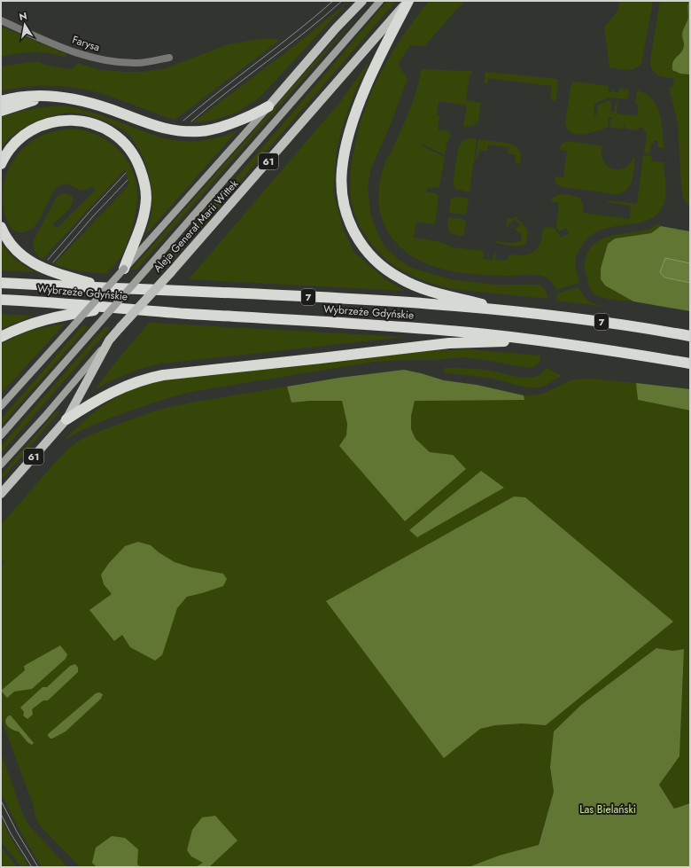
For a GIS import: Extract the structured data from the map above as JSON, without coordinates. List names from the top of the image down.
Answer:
{
  "streets": {
    "highway": ["Wybrzeże Gdyńskie", "7"],
    "main road": ["61", "Aleja Generał Marii Wittek"],
    "street": ["Farysa"]
  },
  "crossings": [
    ["61", "Aleja Generał Marii Wittek"]
  ],
  "parks": ["Las Bielański"],
  "north": "top"
}
